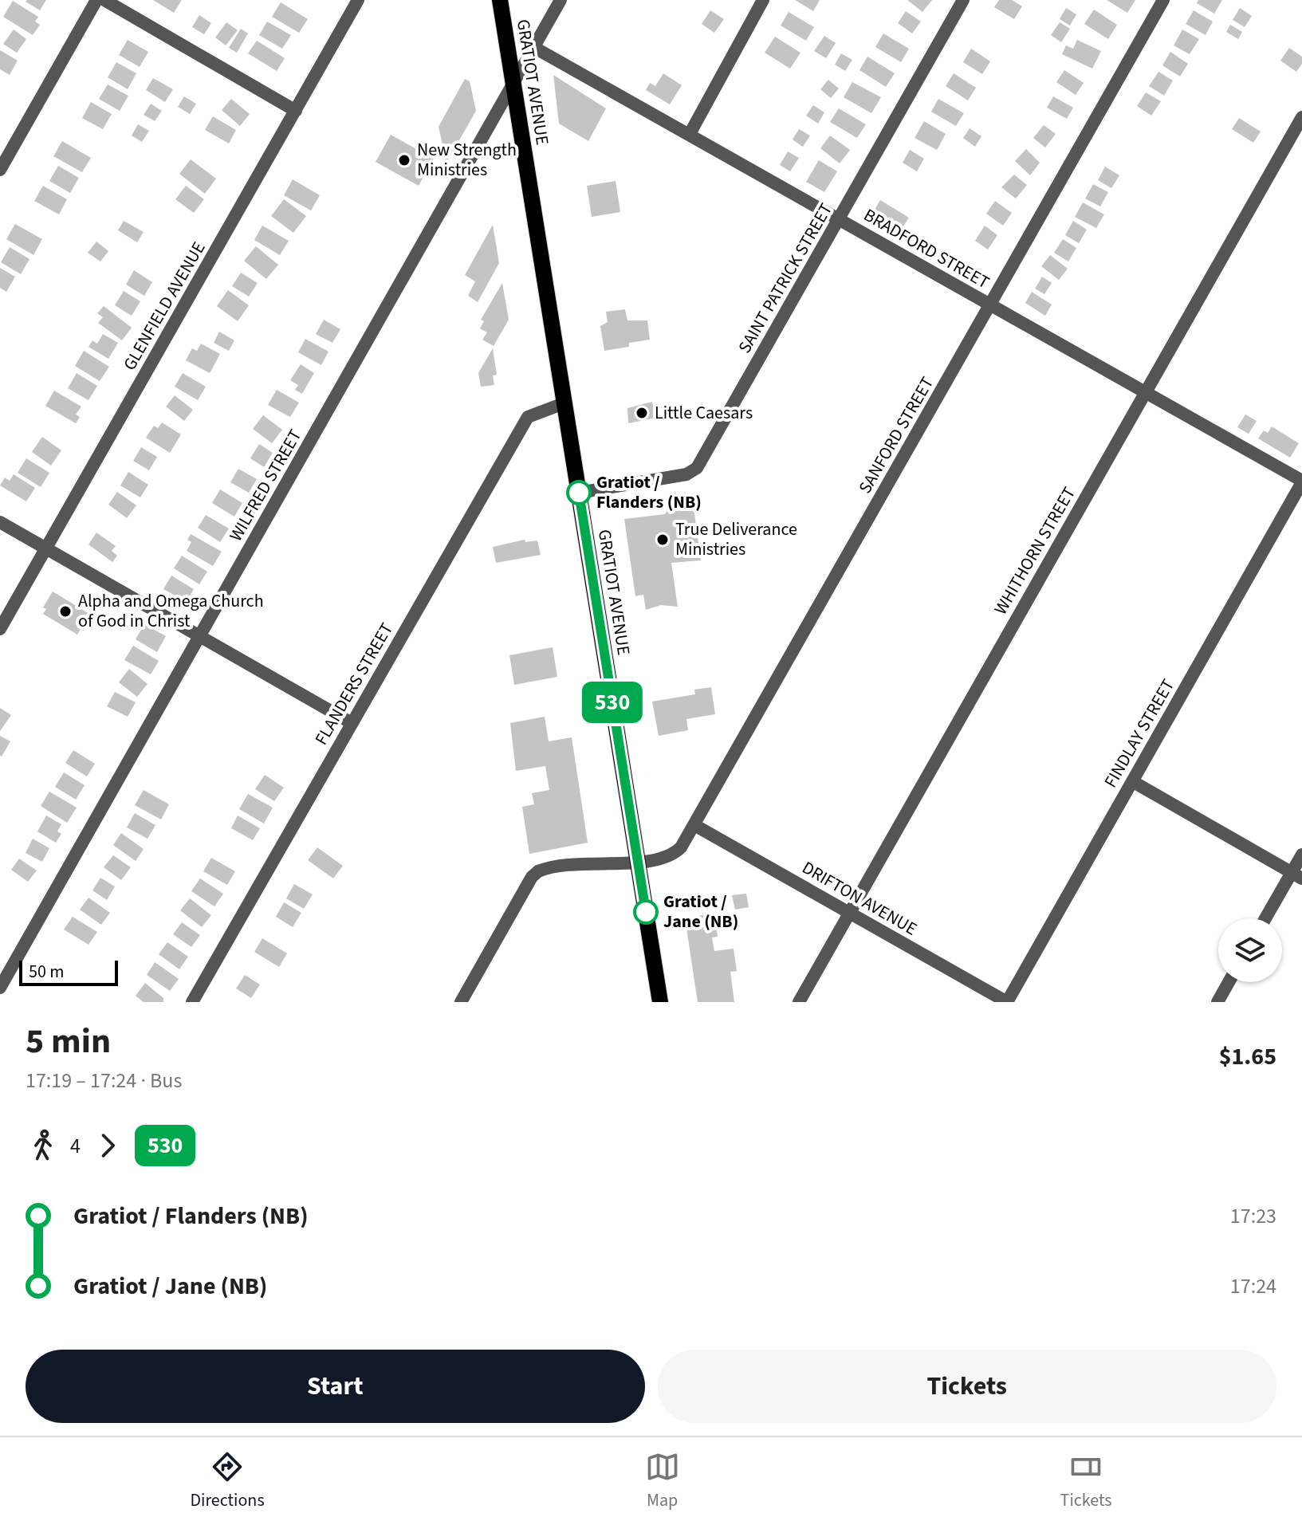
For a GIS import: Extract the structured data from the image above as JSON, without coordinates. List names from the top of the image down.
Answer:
{
  "streets": {
    "main road": ["GRATIOT AVENUE"],
    "street": [
      "BRADFORD STREET",
      "SAINT PATRICK STREET",
      "GLENFIELD AVENUE",
      "SANFORD STREET",
      "WILFRED STREET",
      "WHITHORN STREET",
      "FLANDERS STREET",
      "FINDLAY STREET",
      "DRIFTON AVENUE"
    ]
  },
  "crossings": [
    ["GRATIOT AVENUE", "SAINT PATRICK STREET"],
    ["GRATIOT AVENUE", "SANFORD STREET"],
    ["GRATIOT AVENUE", "WILFRED STREET"],
    ["GRATIOT AVENUE", "FLANDERS STREET"],
    ["BRADFORD STREET", "SAINT PATRICK STREET"],
    ["BRADFORD STREET", "SANFORD STREET"],
    ["BRADFORD STREET", "WILFRED STREET"],
    ["BRADFORD STREET", "WHITHORN STREET"],
    ["BRADFORD STREET", "FINDLAY STREET"],
    ["SANFORD STREET", "DRIFTON AVENUE"],
    ["WHITHORN STREET", "DRIFTON AVENUE"],
    ["FINDLAY STREET", "DRIFTON AVENUE"]
  ],
  "places": [
    "New Strength Ministries",
    "Little Caesars",
    "Gratiot / Flanders (NB)",
    "True Deliverance Ministries",
    "Alpha and Omega Church of God in Christ",
    "Gratiot / Jane (NB)"
  ],
  "lines": ["bus line 530"],
  "scale_bar": "50 m",
  "page": {
    "on_map": "530",
    "scale": "50 m",
    "heading": ["5 min", "17:19 – 17:24 · Bus", "$1.65"],
    "legs": ["4", "530"],
    "list": [
      {
        "name": "Gratiot / Flanders (NB)",
        "value": "17:23"
      },
      {
        "name": "Gratiot / Jane (NB)",
        "value": "17:24"
      }
    ],
    "buttons": ["Start", "Tickets"],
    "tabs": ["Directions", "Map", "Tickets"]
  }
}
